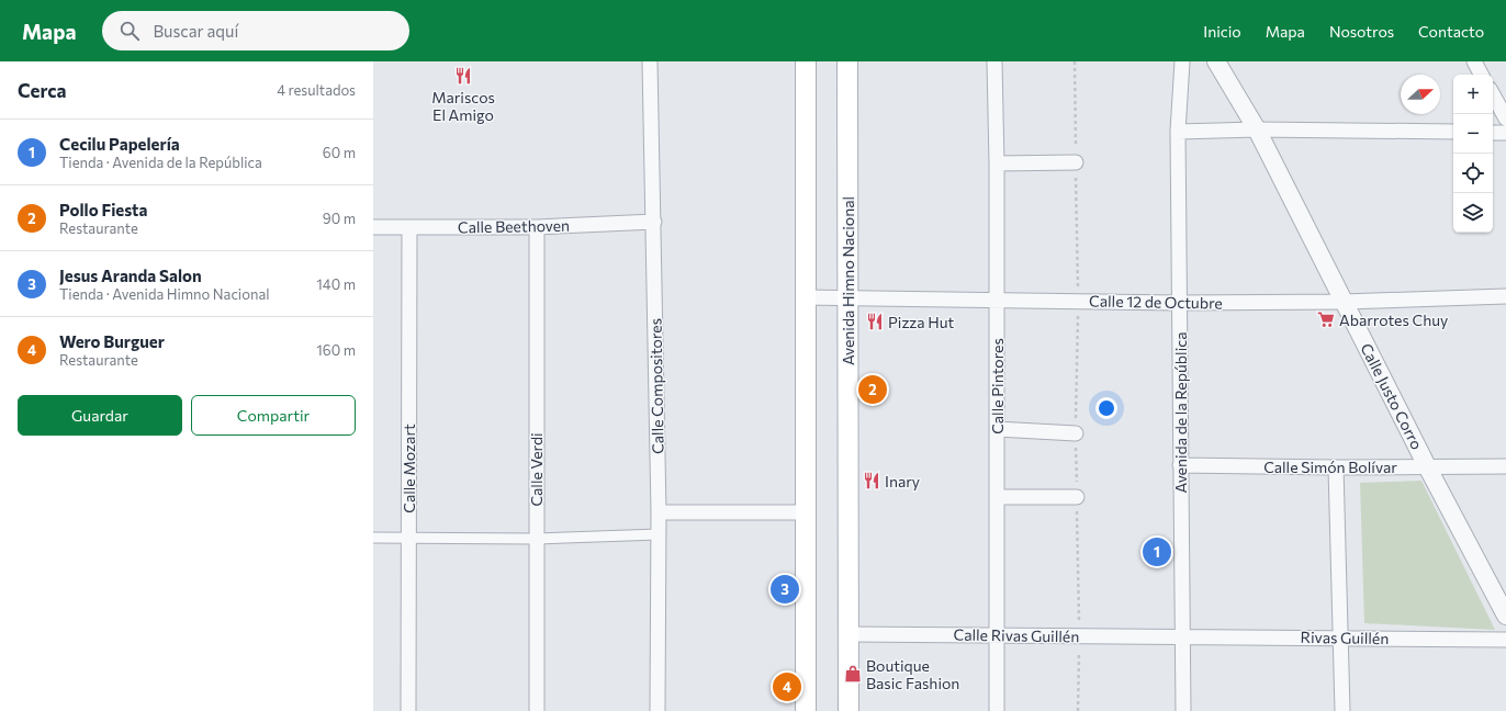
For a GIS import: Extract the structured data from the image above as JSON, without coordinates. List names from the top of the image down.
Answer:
{
  "streets": {
    "main road": ["Avenida Himno Nacional"],
    "street": [
      "Calle Beethoven",
      "Calle 12 de Octubre",
      "Calle Compositores",
      "Calle Pintores",
      "Calle Justo Corro",
      "Avenida de la República",
      "Calle Simón Bolívar",
      "Calle Mozart",
      "Calle Verdi",
      "Calle Rivas Guillén",
      "Rivas Guillén"
    ]
  },
  "crossings": [
    ["Calle Beethoven", "Calle Compositores"],
    ["Calle Beethoven", "Calle Mozart"],
    ["Calle Beethoven", "Calle Verdi"],
    ["Avenida Himno Nacional", "Calle 12 de Octubre"],
    ["Avenida Himno Nacional", "Calle Rivas Guillén"],
    ["Calle 12 de Octubre", "Calle Pintores"],
    ["Calle 12 de Octubre", "Calle Justo Corro"],
    ["Calle 12 de Octubre", "Avenida de la República"],
    ["Calle Pintores", "Calle Rivas Guillén"],
    ["Calle Justo Corro", "Calle Simón Bolívar"],
    ["Avenida de la República", "Calle Simón Bolívar"],
    ["Avenida de la República", "Calle Rivas Guillén"],
    ["Avenida de la República", "Rivas Guillén"],
    ["Calle Rivas Guillén", "Rivas Guillén"]
  ],
  "places": {
    "restaurant": ["Mariscos El Amigo", "Pizza Hut", "Inary"],
    "supermarket": ["Abarrotes Chuy"],
    "shop": ["Boutique Basic Fashion"]
  },
  "north": "right",
  "page": {
    "header": "Mapa",
    "search": "Buscar aquí",
    "nav": [
      "Inicio",
      "Mapa",
      "Nosotros",
      "Contacto"
    ],
    "heading": ["Cerca", "4 resultados"],
    "map_buttons": ["+", "−"],
    "list": [
      {
        "mark": "1",
        "name": "Cecilu Papelería",
        "note": "Tienda · Avenida de la República",
        "value": "60 m"
      },
      {
        "mark": "2",
        "name": "Pollo Fiesta",
        "note": "Restaurante",
        "value": "90 m"
      },
      {
        "mark": "3",
        "name": "Jesus Aranda Salon",
        "note": "Tienda · Avenida Himno Nacional",
        "value": "140 m"
      },
      {
        "mark": "4",
        "name": "Wero Burguer",
        "note": "Restaurante",
        "value": "160 m"
      }
    ],
    "pins": [
      "2",
      "1",
      "3",
      "4"
    ],
    "buttons": ["Guardar", "Compartir"]
  }
}
